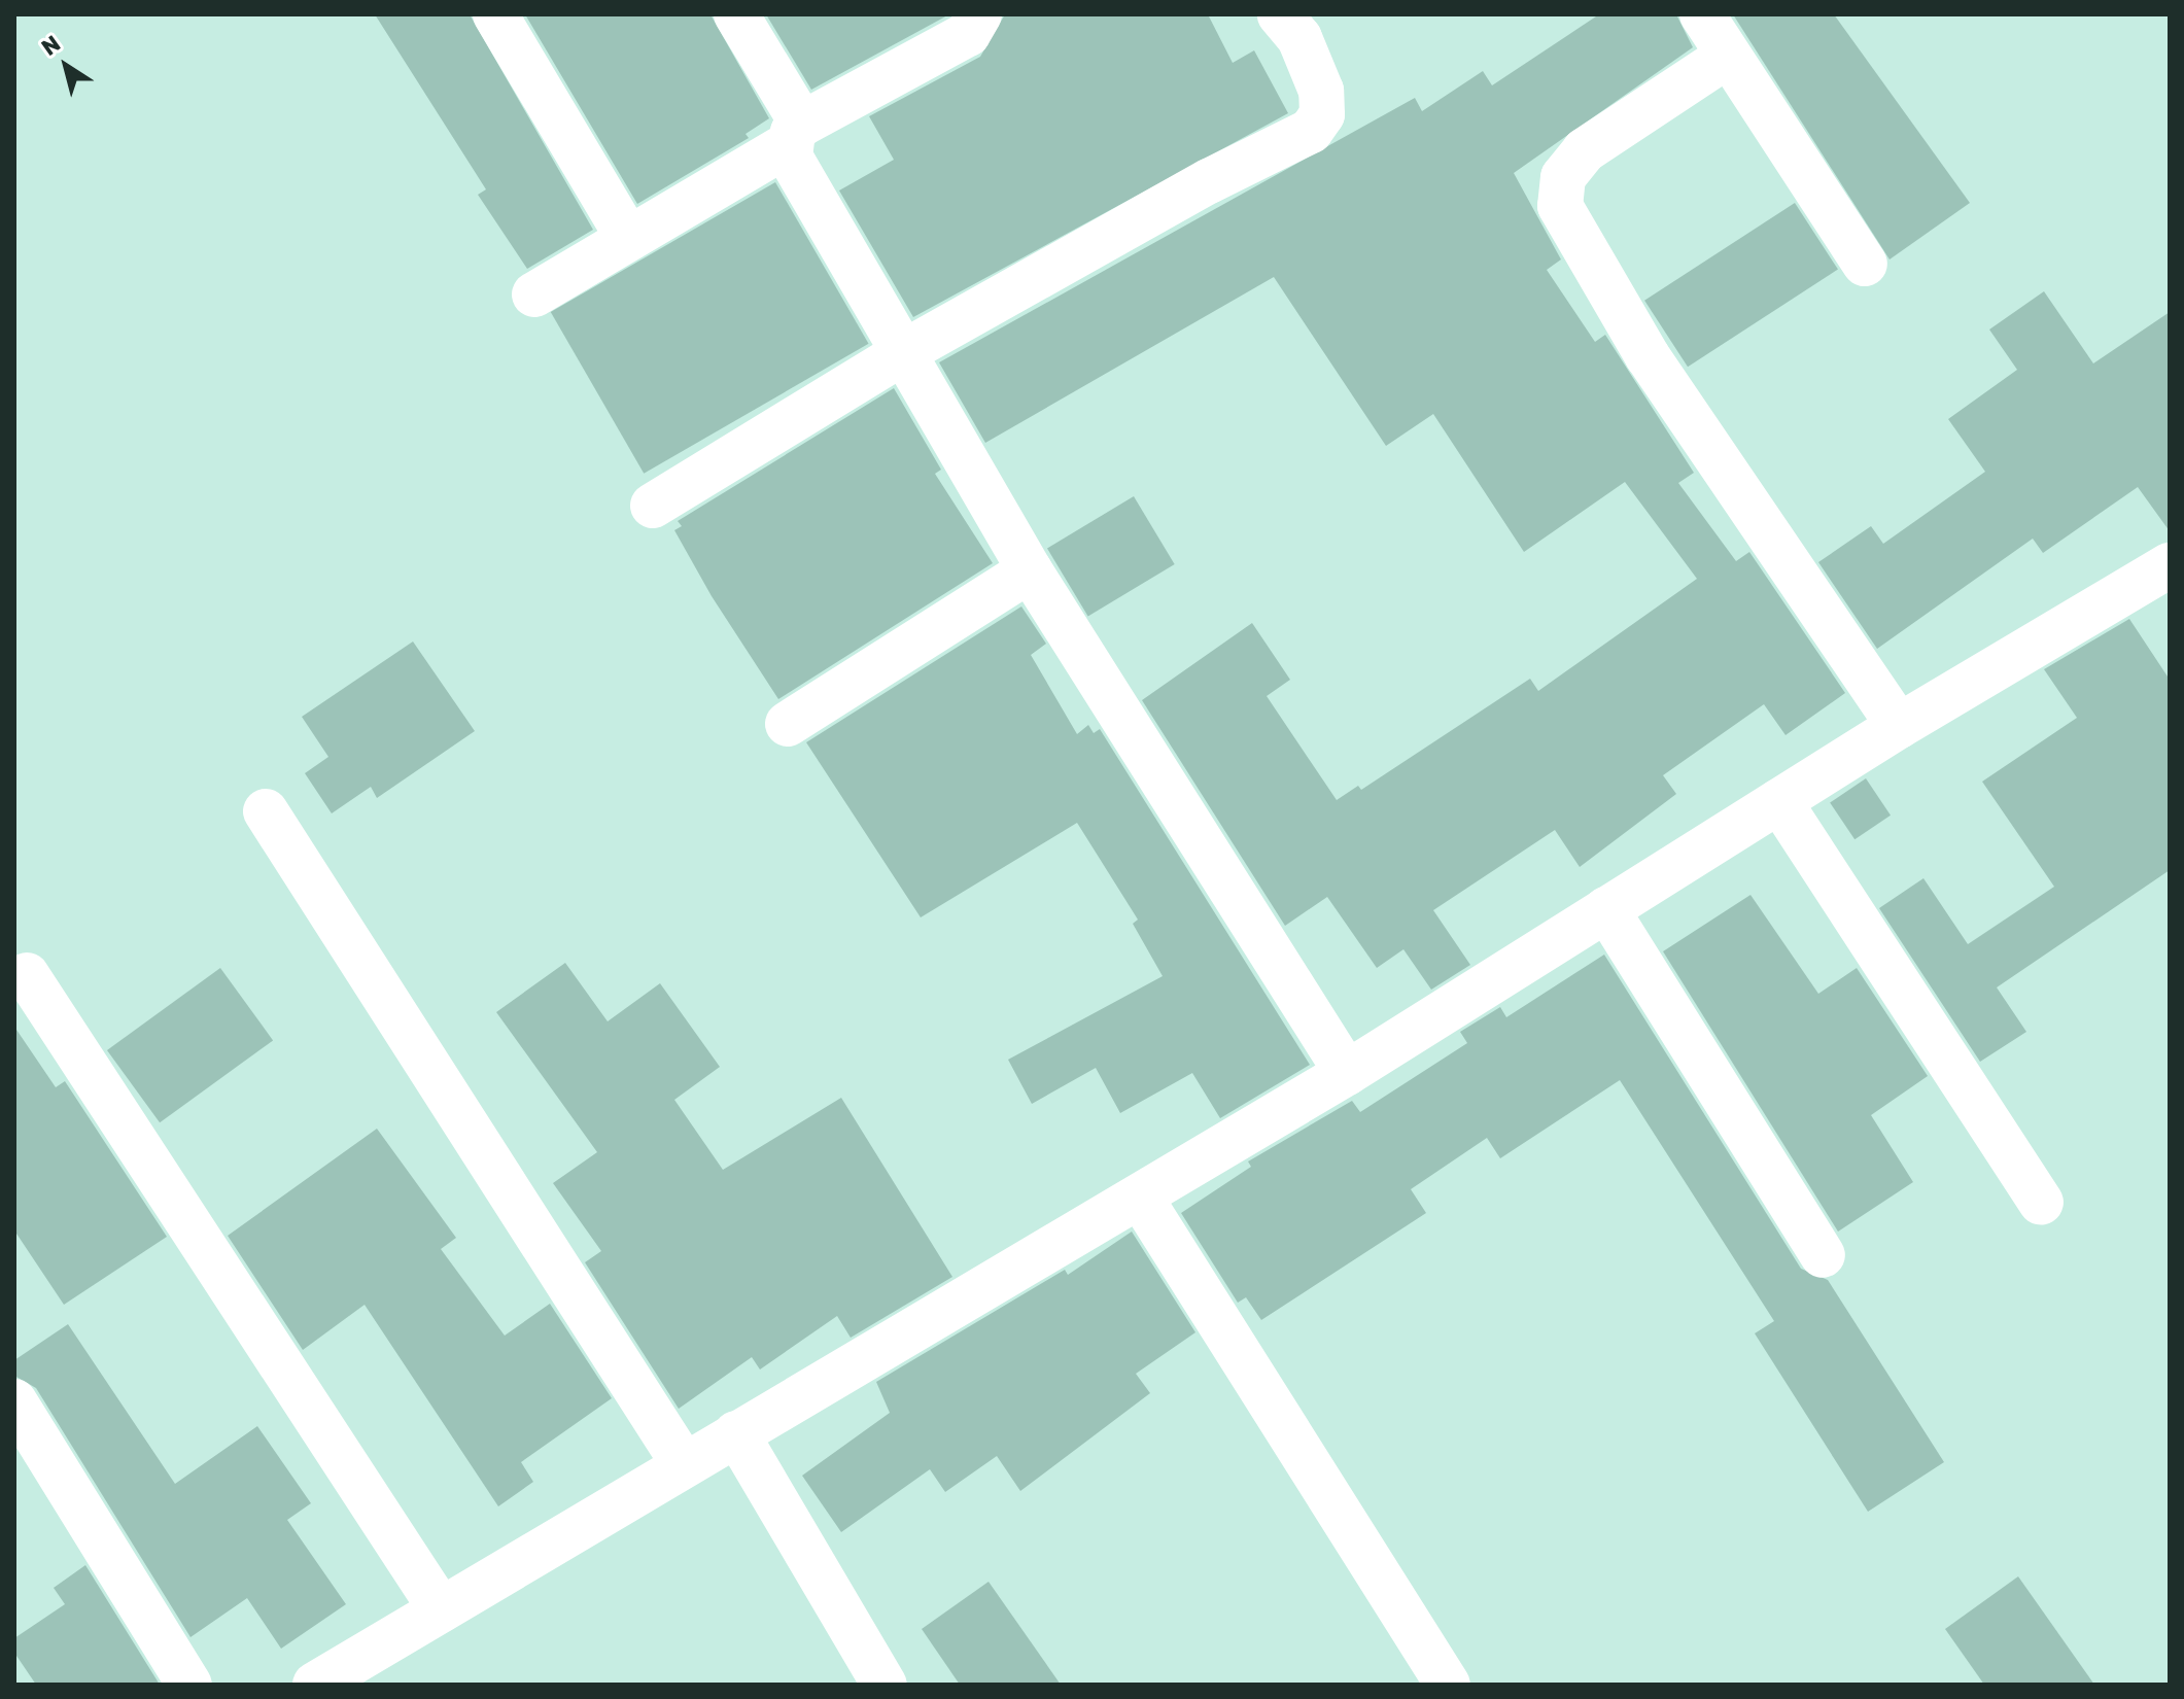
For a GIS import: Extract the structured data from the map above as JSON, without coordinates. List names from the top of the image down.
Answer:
{
  "north": "top left"
}
